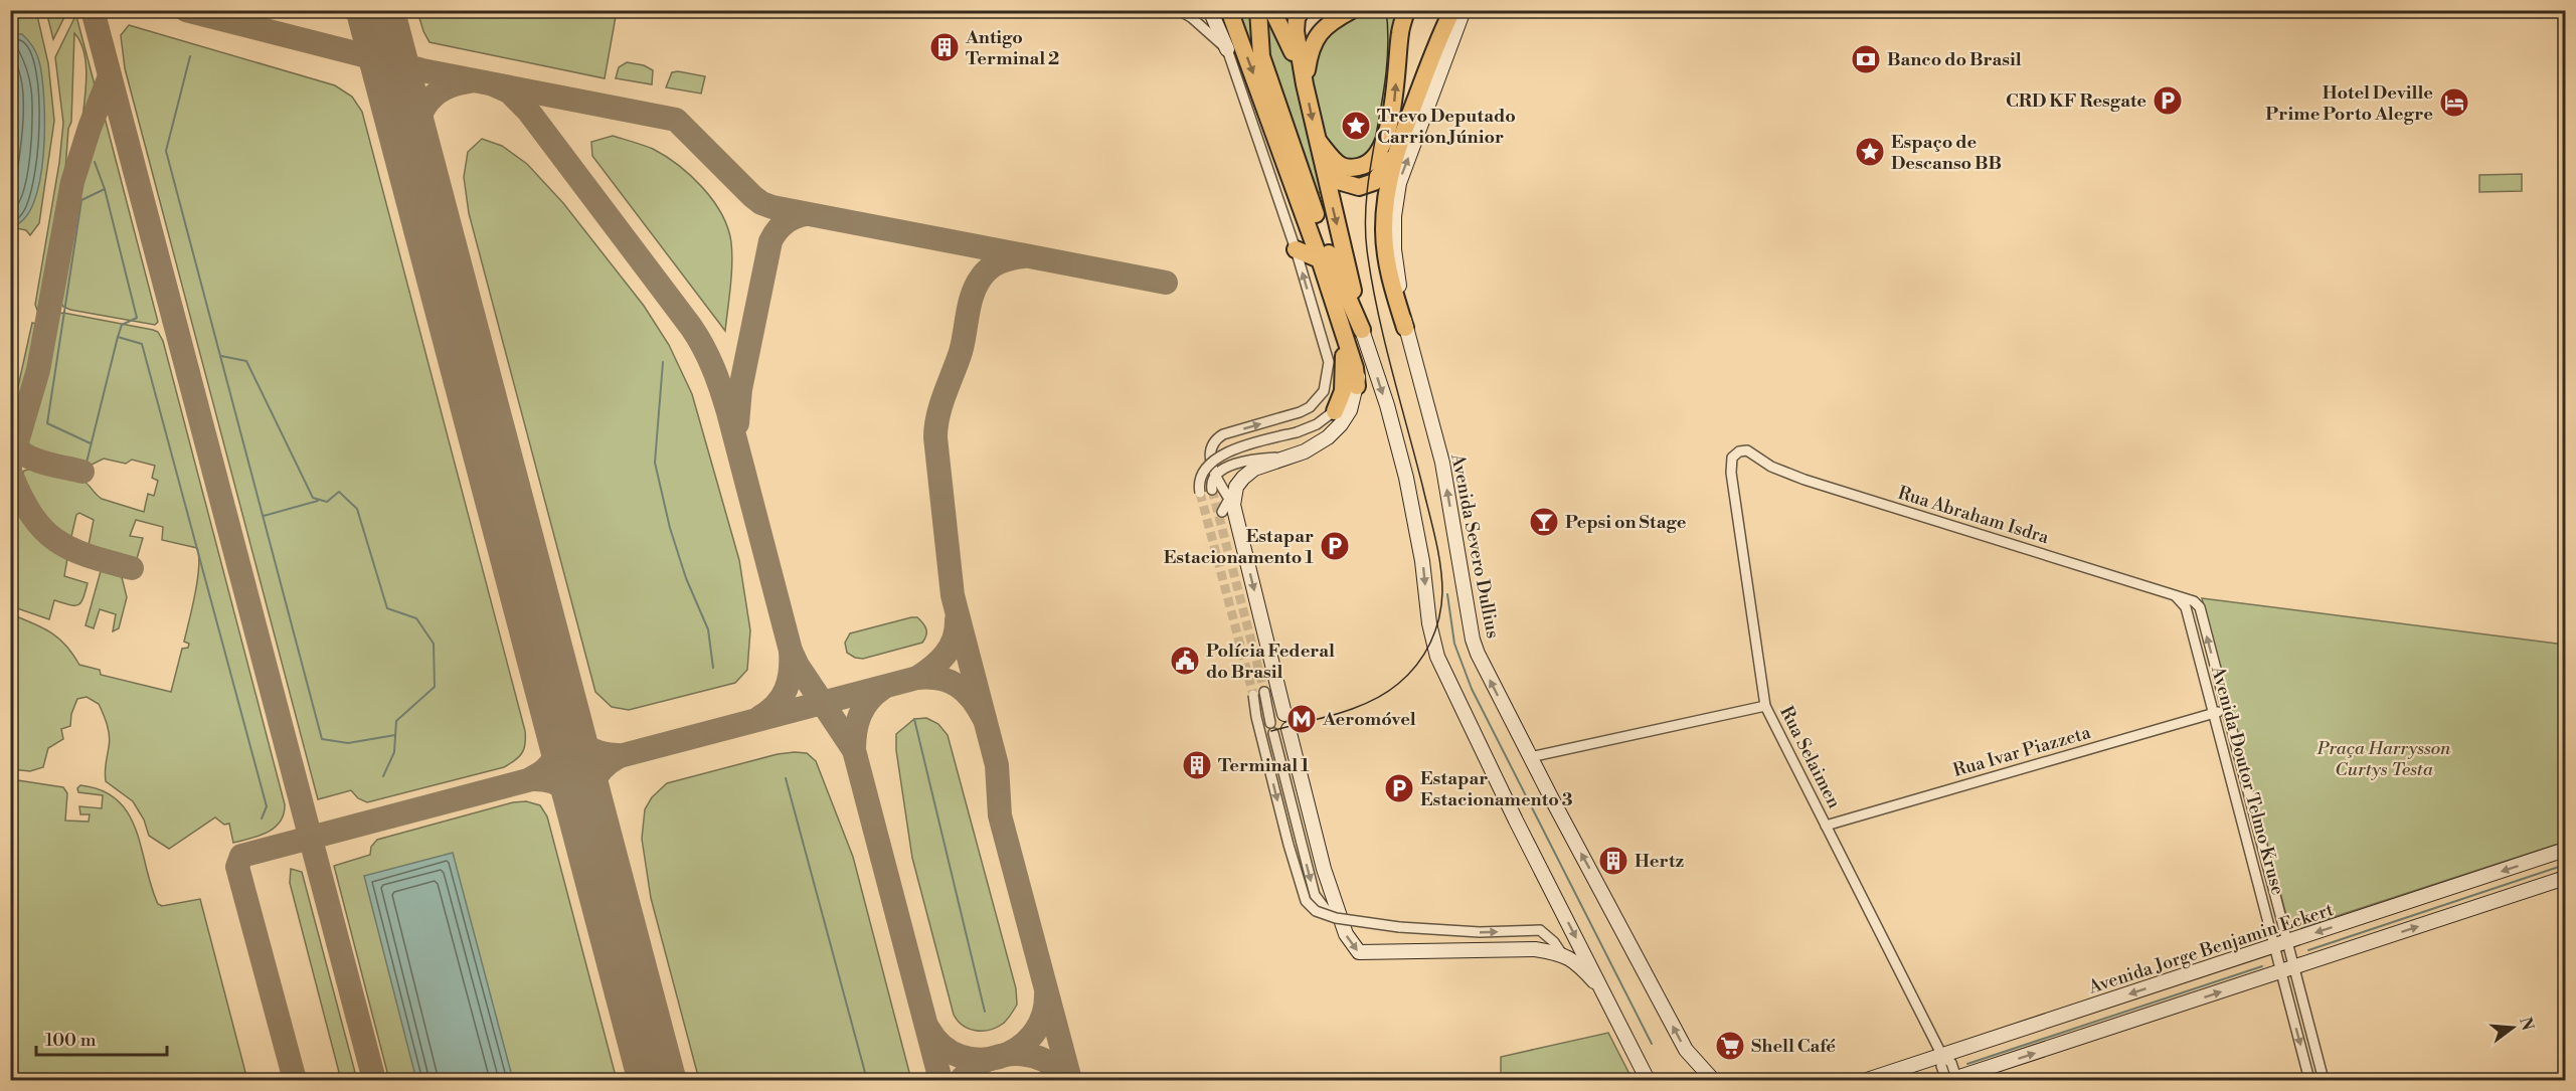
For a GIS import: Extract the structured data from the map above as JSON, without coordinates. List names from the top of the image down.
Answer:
{
  "streets": {
    "street": [
      "Rua Abraham Isdra",
      "Avenida Severo Dullius",
      "Rua Ivar Piazzeta",
      "Rua Selaimen",
      "Avenida Doutor Telmo Kruse",
      "Avenida Jorge Benjamin Eckert"
    ]
  },
  "crossings": [
    ["Rua Abraham Isdra", "Rua Selaimen"],
    ["Rua Abraham Isdra", "Avenida Doutor Telmo Kruse"],
    ["Rua Ivar Piazzeta", "Rua Selaimen"],
    ["Rua Ivar Piazzeta", "Avenida Doutor Telmo Kruse"],
    ["Rua Selaimen", "Avenida Jorge Benjamin Eckert"],
    ["Avenida Doutor Telmo Kruse", "Avenida Jorge Benjamin Eckert"]
  ],
  "parks": ["Praça Harrysson Curtys Testa"],
  "places": {
    "building": ["Antigo Terminal 2", "Terminal 1", "Hertz"],
    "bank": ["Banco do Brasil"],
    "parking": ["CRD KF Resgate", "Estapar Estacionamento 1", "Estapar Estacionamento 3"],
    "hotel": ["Hotel Deville Prime Porto Alegre"],
    "place": ["Trevo Deputado Carrion Júnior", "Espaço de Descanso BB"],
    "bar": ["Pepsi on Stage"],
    "public building": ["Polícia Federal do Brasil"],
    "metro station": ["Aeromóvel"],
    "supermarket": ["Shell Café"]
  },
  "scale_bar": "100 m",
  "north": "right"
}
